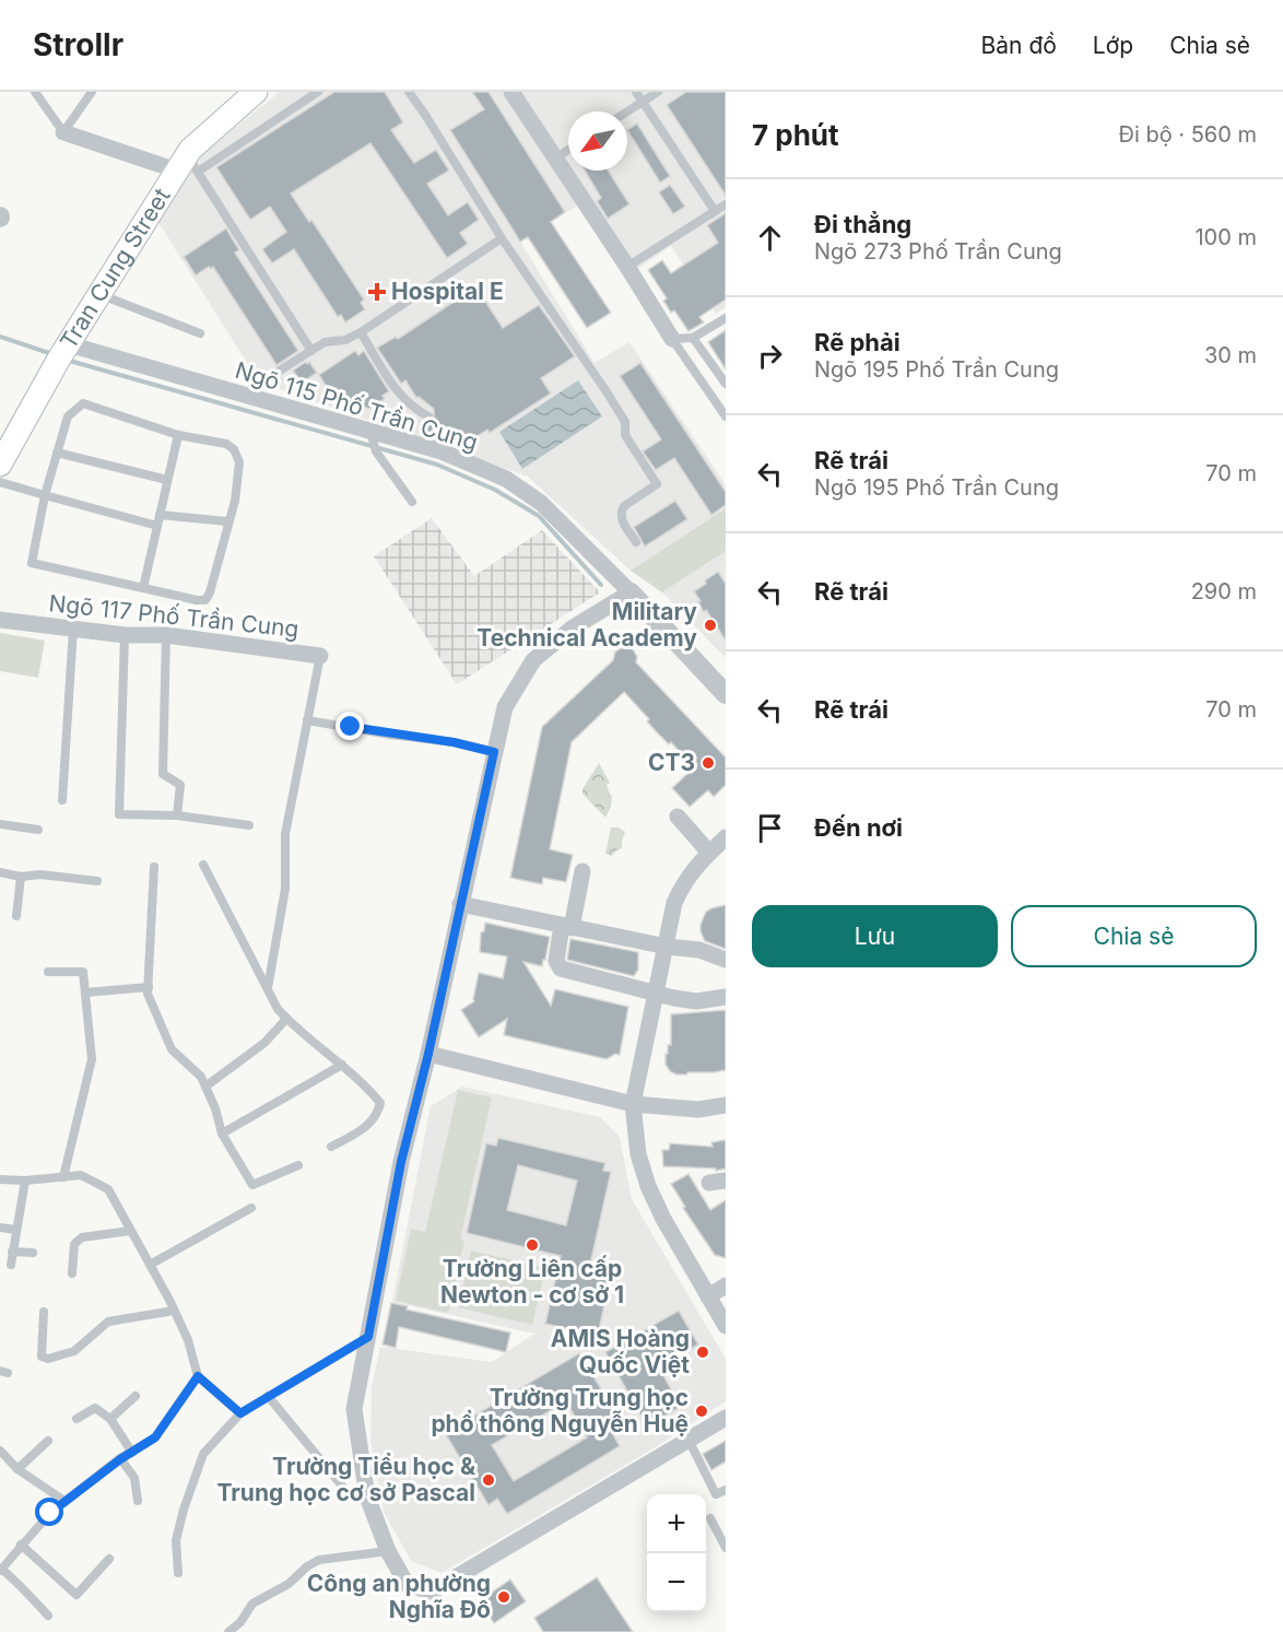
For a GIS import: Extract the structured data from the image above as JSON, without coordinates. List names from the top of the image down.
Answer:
{
  "streets": {
    "main road": ["Tran Cung Street"],
    "street": ["Ngõ 115 Phố Trần Cung", "Ngõ 117 Phố Trần Cung"]
  },
  "crossings": [
    ["Tran Cung Street", "Ngõ 115 Phố Trần Cung"]
  ],
  "places": {
    "health": ["Hospital E"],
    "other": [
      "Military Technical Academy",
      "CT3",
      "Trường Liên cấp Newton - cơ sở 1",
      "AMIS Hoàng Quốc Việt",
      "Trường Trung học phổ thông Nguyễn Huệ",
      "Trường Tiểu học & Trung học cơ sở Pascal",
      "Công an phường Nghĩa Đô"
    ]
  },
  "north": "bottom left",
  "page": {
    "header": "Strollr",
    "nav": ["Bản đồ", "Lớp", "Chia sẻ"],
    "heading": ["7 phút", "Đi bộ · 560 m"],
    "list": [
      ["Đi thẳng", "Ngõ 273 Phố Trần Cung", "100 m"],
      ["Rẽ phải", "Ngõ 195 Phố Trần Cung", "30 m"],
      ["Rẽ trái", "Ngõ 195 Phố Trần Cung", "70 m"],
      ["Rẽ trái", "290 m"],
      ["Rẽ trái", "70 m"],
      "Đến nơi"
    ],
    "buttons": ["Lưu", "Chia sẻ"],
    "map_buttons": ["+", "−"]
  }
}
